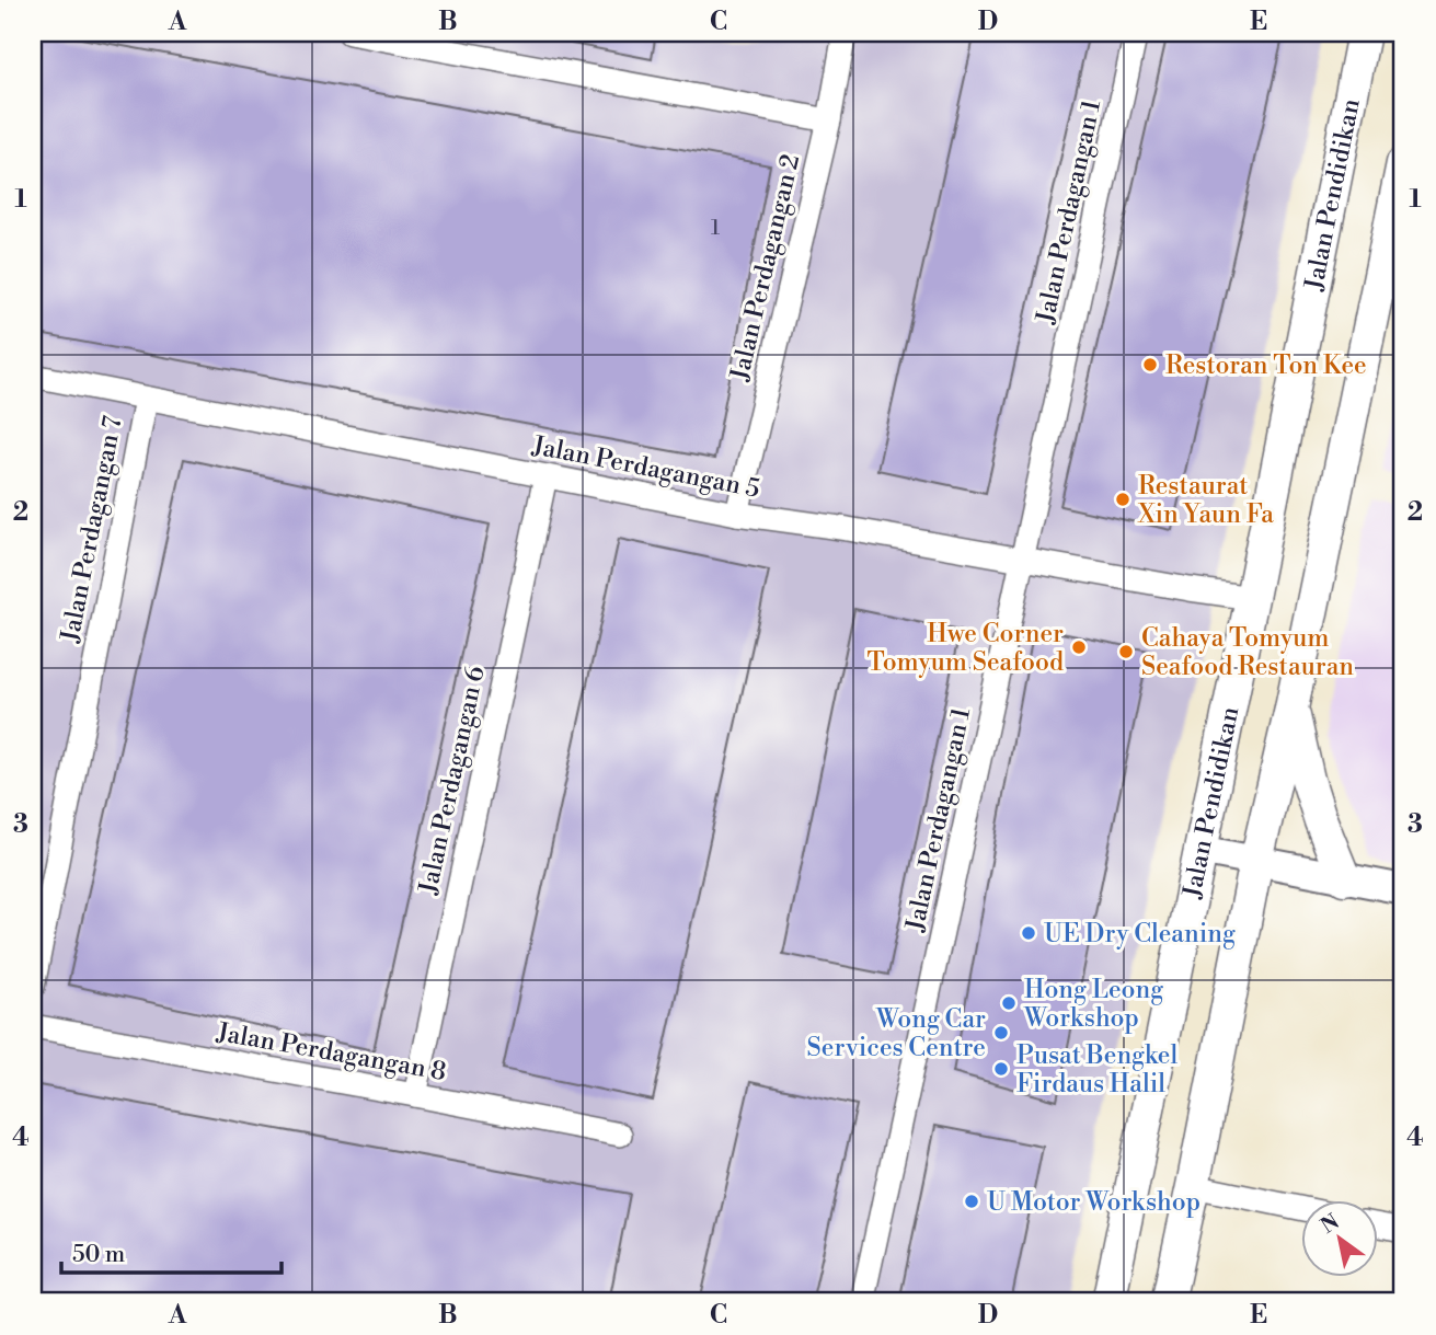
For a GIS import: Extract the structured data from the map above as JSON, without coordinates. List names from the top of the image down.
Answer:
{
  "streets": {
    "main road": ["Jalan Pendidikan"],
    "street": [
      "Jalan Perdagangan 1",
      "Jalan Perdagangan 2",
      "Jalan Perdagangan 5",
      "Jalan Perdagangan 7",
      "Jalan Perdagangan 6",
      "Jalan Perdagangan 8"
    ]
  },
  "crossings": [
    ["Jalan Pendidikan", "Jalan Perdagangan 5"],
    ["Jalan Perdagangan 1", "Jalan Perdagangan 5"],
    ["Jalan Perdagangan 2", "Jalan Perdagangan 5"],
    ["Jalan Perdagangan 5", "Jalan Perdagangan 7"],
    ["Jalan Perdagangan 5", "Jalan Perdagangan 6"],
    ["Jalan Perdagangan 6", "Jalan Perdagangan 8"]
  ],
  "places": [
    "Restoran Ton Kee",
    "Restaurat Xin Yaun Fa",
    "Hwe Corner Tomyum Seafood",
    "Cahaya Tomyum Seafood Restauran",
    "UE Dry Cleaning",
    "Hong Leong Workshop",
    "Wong Car Services Centre",
    "Pusat Bengkel Firdaus Halil",
    "U Motor Workshop"
  ],
  "house_numbers": ["1"],
  "scale_bar": "50 m",
  "north": "top left",
  "grid": {
    "columns": [
      "A",
      "B",
      "C",
      "D",
      "E"
    ],
    "rows": [
      "1",
      "2",
      "3",
      "4"
    ]
  }
}
